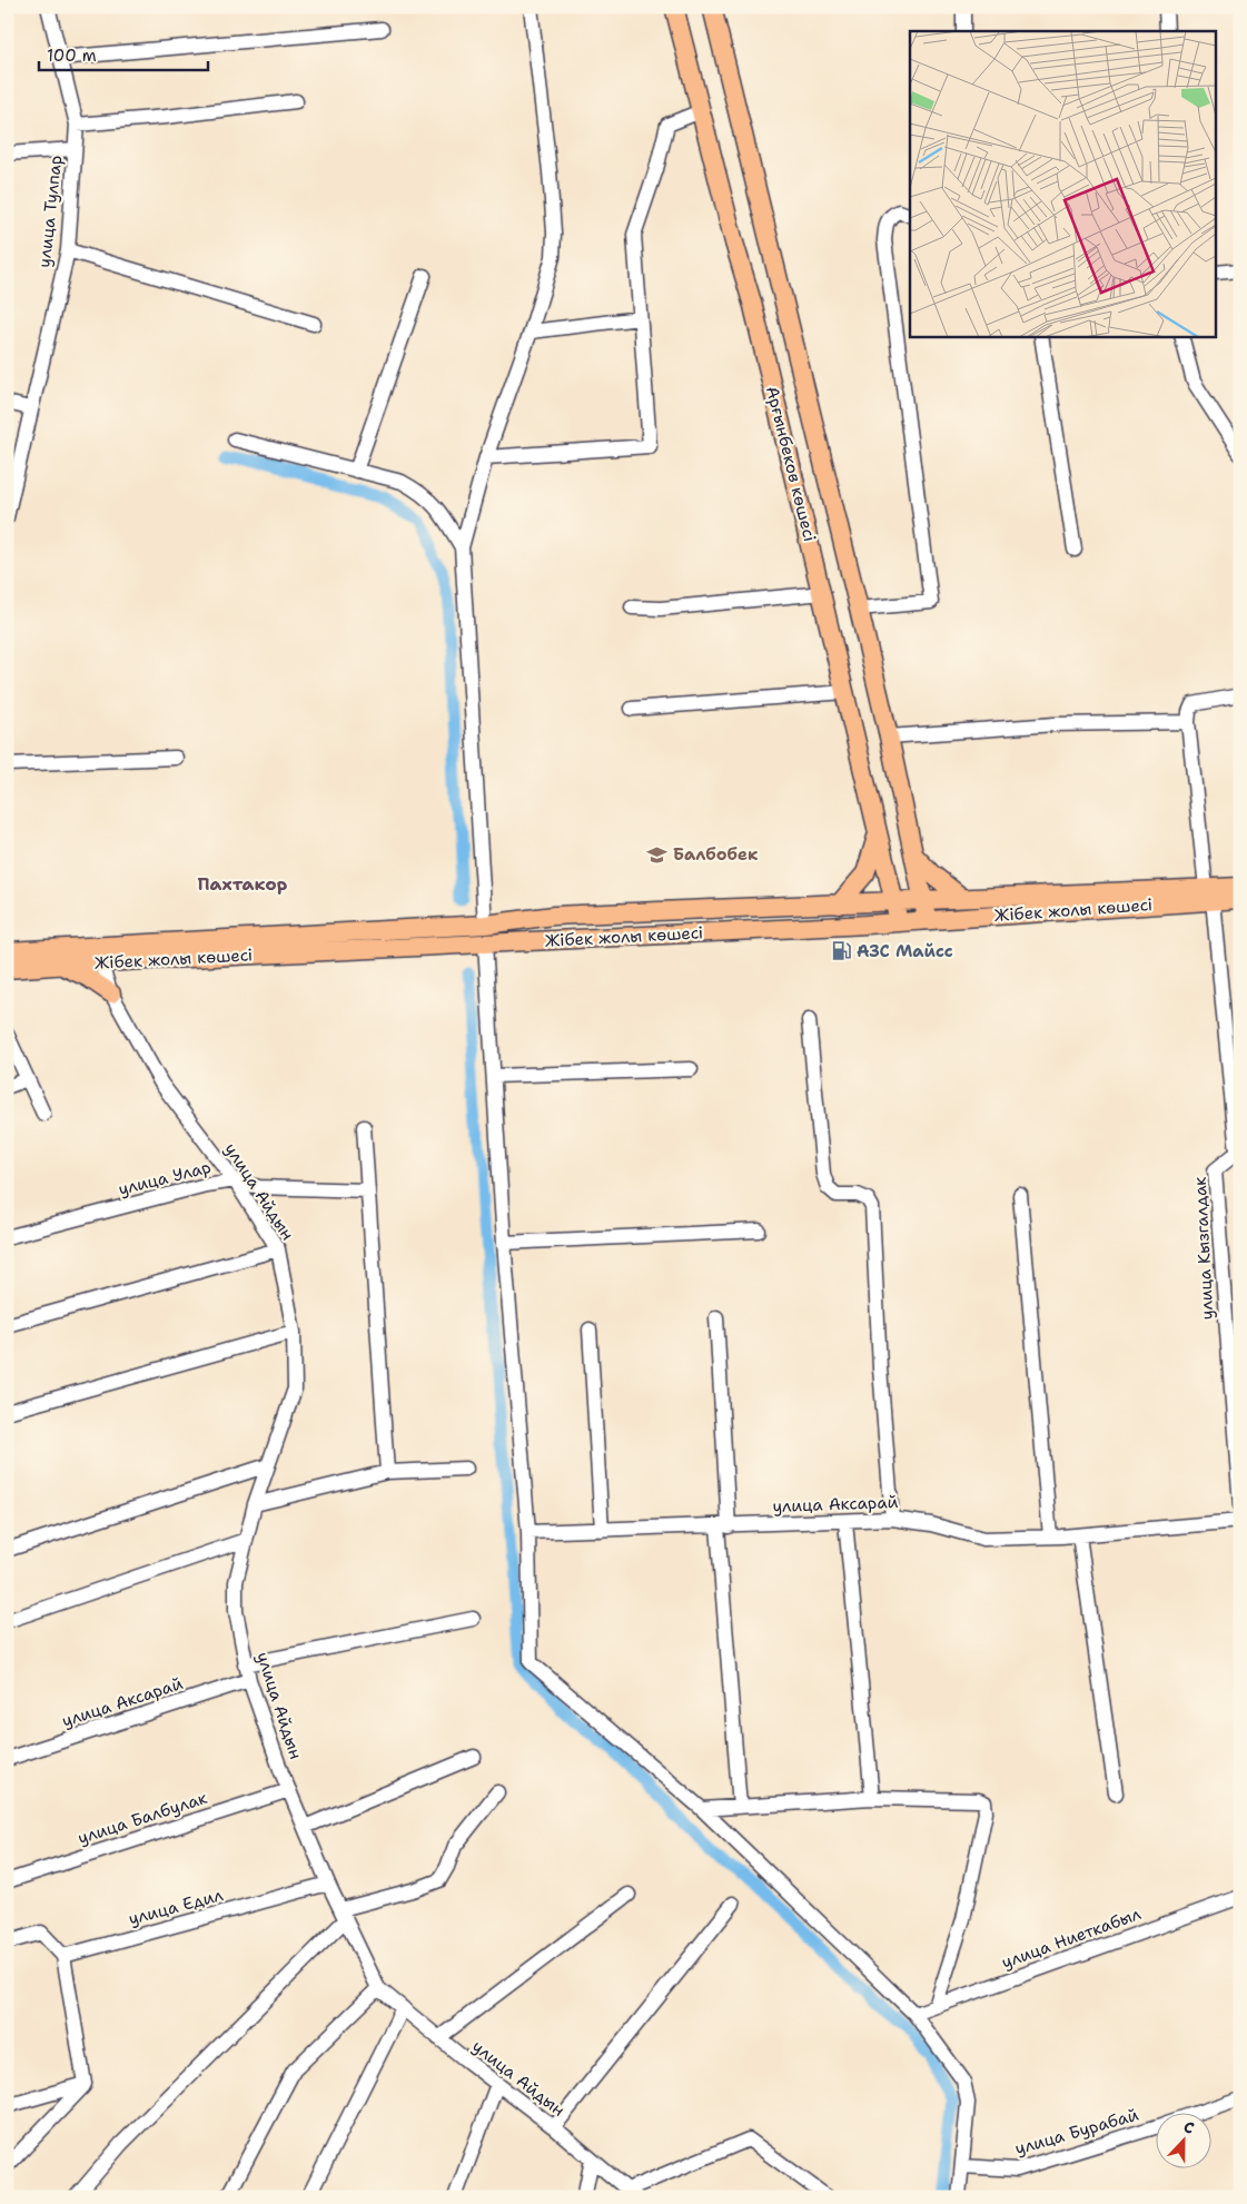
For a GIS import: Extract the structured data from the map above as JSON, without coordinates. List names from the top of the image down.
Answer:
{
  "streets": {
    "main road": ["Арғынбеков көшесі", "Жібек жолы көшесі"],
    "street": [
      "улица Тулпар",
      "улица Улар",
      "улица Айдын",
      "улица Кызгалдак",
      "улица Аксарай",
      "улица Балбулак",
      "улица Едил",
      "улица Ниеткабыл",
      "улица Бурабай"
    ]
  },
  "crossings": [
    ["Арғынбеков көшесі", "Жібек жолы көшесі"],
    ["Жібек жолы көшесі", "улица Айдын"],
    ["Жібек жолы көшесі", "улица Кызгалдак"],
    ["улица Улар", "улица Айдын"],
    ["улица Айдын", "улица Аксарай"],
    ["улица Айдын", "улица Балбулак"],
    ["улица Айдын", "улица Едил"]
  ],
  "districts": ["Пахтакор"],
  "places": {
    "school or university": ["Балбобек"],
    "fuel station": ["АЗС Майсс"]
  },
  "scale_bar": "100 m",
  "north": "top"
}
